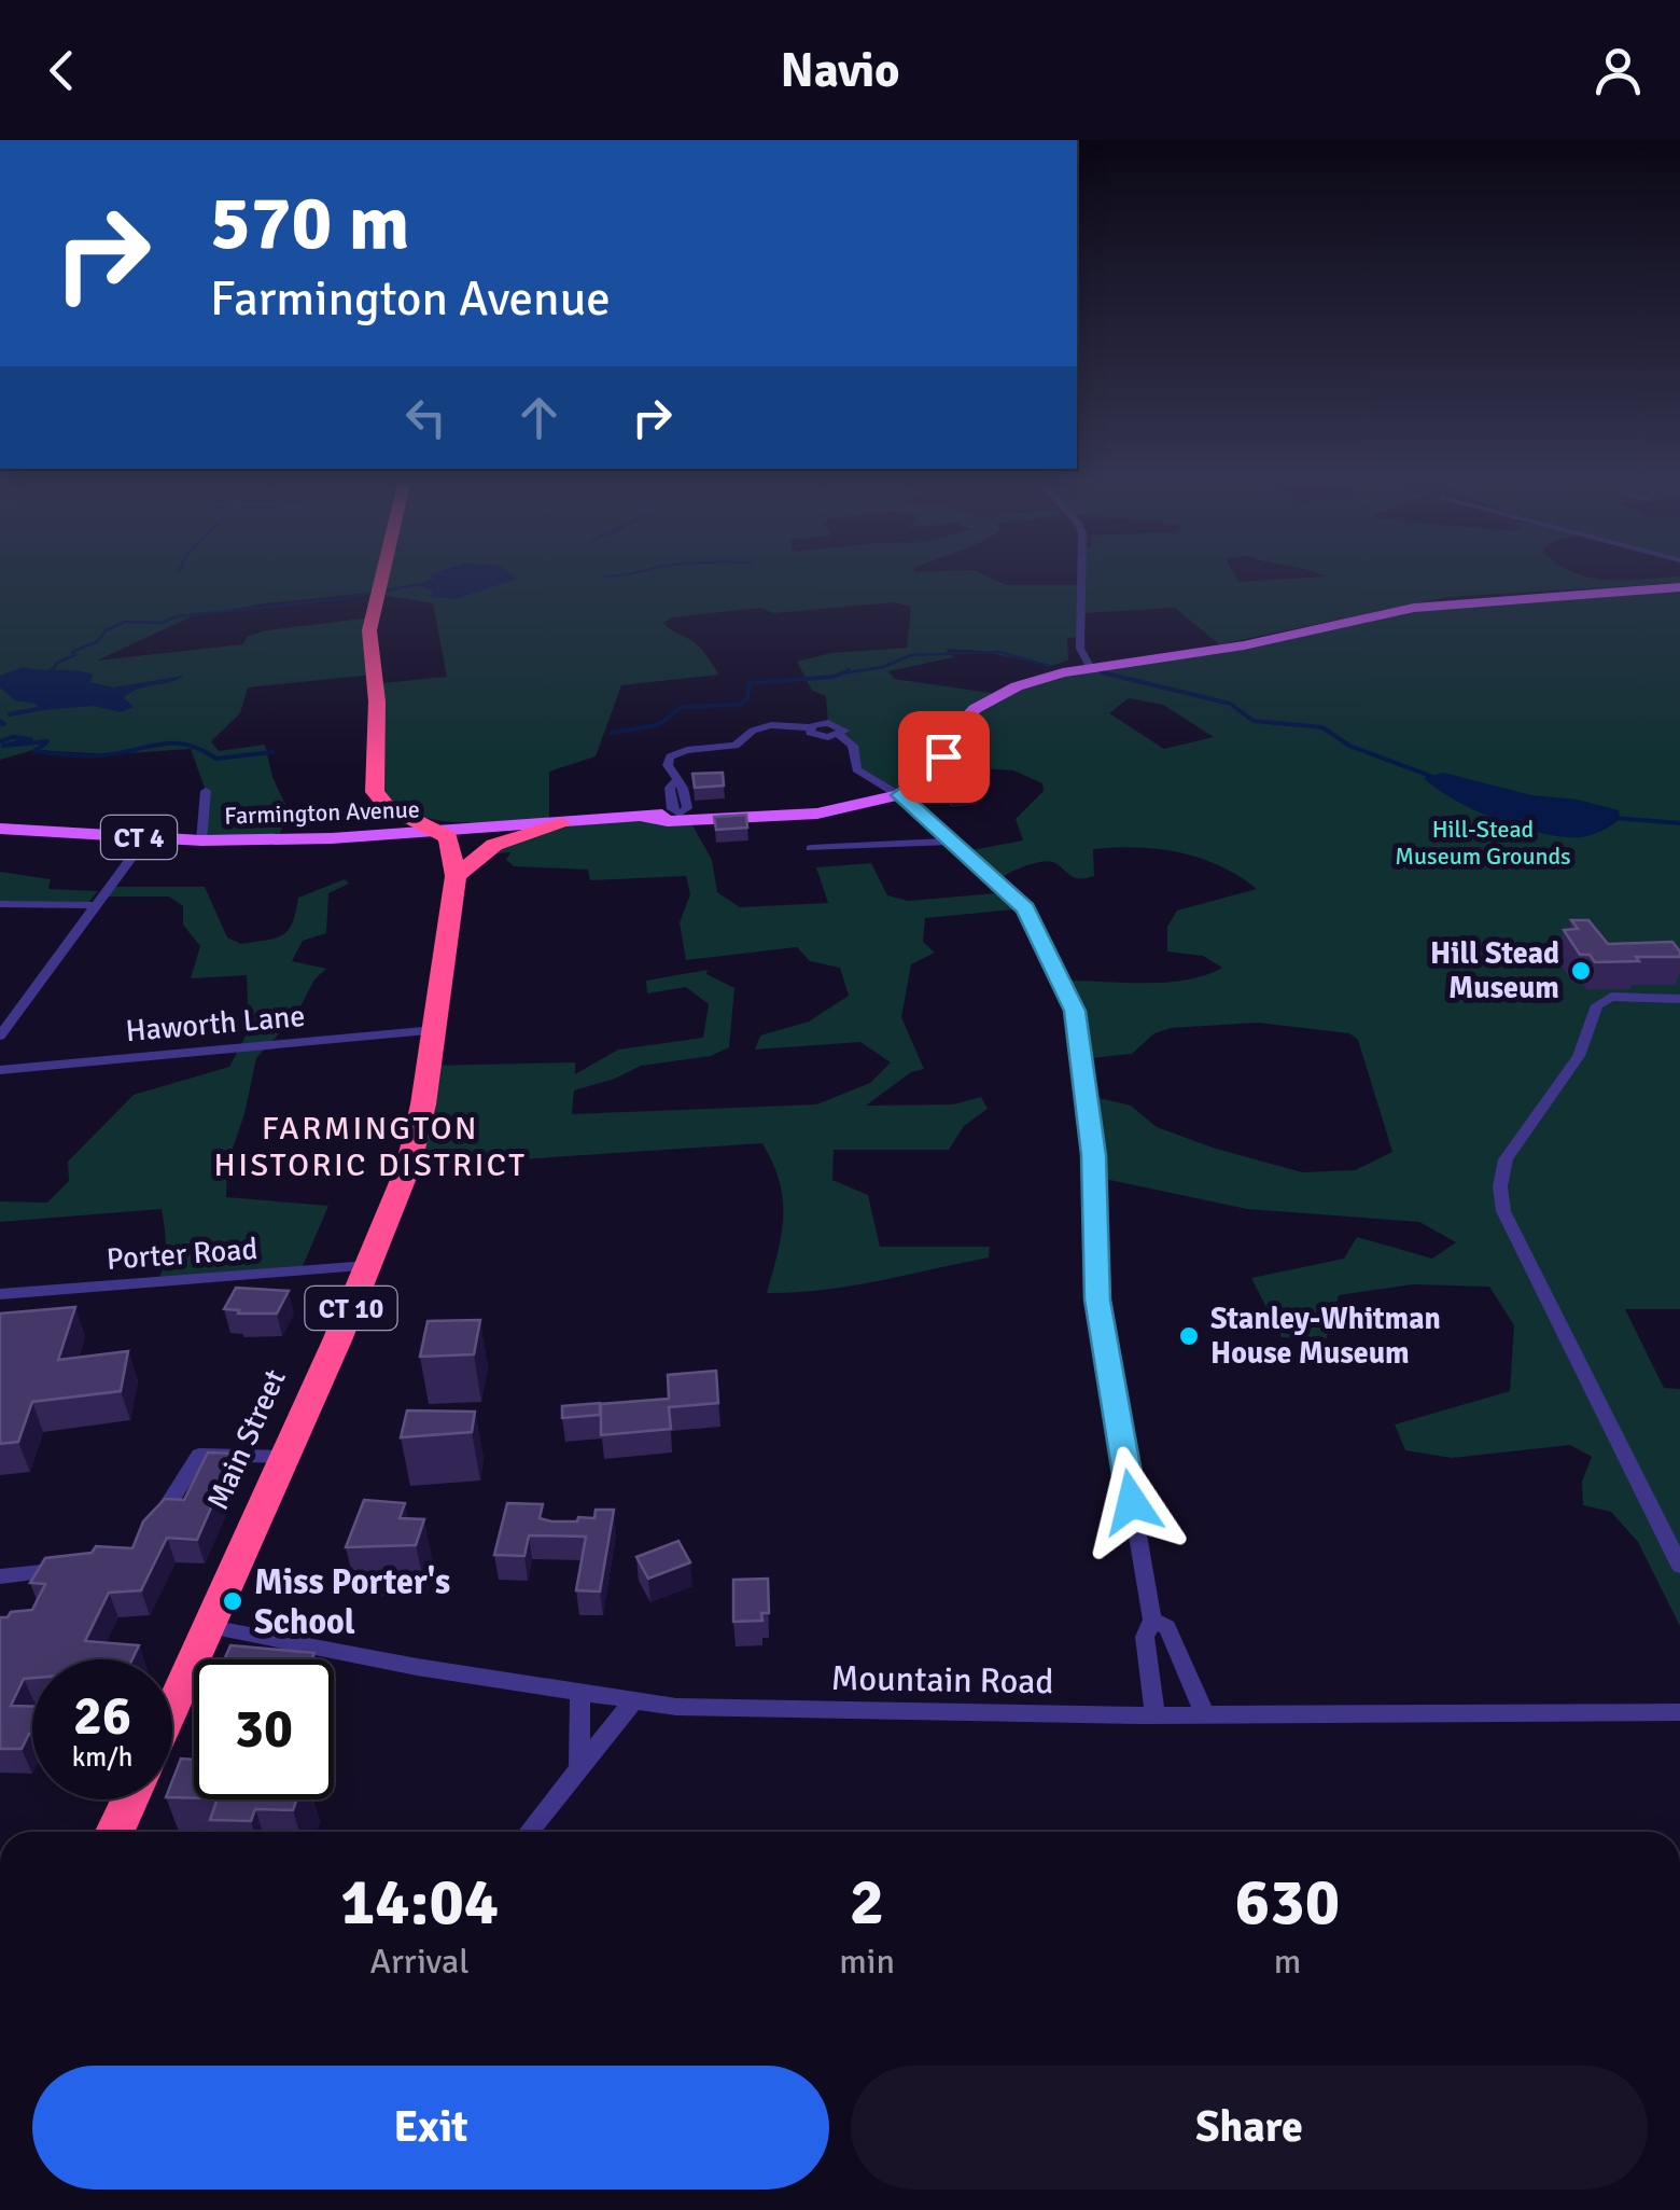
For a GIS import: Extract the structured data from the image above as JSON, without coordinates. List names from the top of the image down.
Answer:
{
  "streets": {
    "highway": ["CT 10", "Main Street"],
    "main road": ["Farmington Avenue", "CT 4"],
    "street": ["Haworth Lane", "Porter Road", "Mountain Road"]
  },
  "crossings": [
    ["Farmington Avenue", "Main Street"],
    ["Haworth Lane", "Main Street"],
    ["Porter Road", "Main Street"],
    ["Main Street", "Mountain Road"]
  ],
  "districts": ["FARMINGTON HISTORIC DISTRICT"],
  "parks": ["Hill-Stead Museum Grounds"],
  "places": ["Hill Stead Museum", "Stanley-Whitman House Museum", "Miss Porter's School"],
  "page": {
    "header": "Navio",
    "turn": ["570 m", "Farmington Avenue"],
    "speed": "26 km/h",
    "limit": "30",
    "eta": [
      "14:04",
      "Arrival",
      "2",
      "min",
      "630",
      "m"
    ],
    "buttons": ["Exit", "Share"]
  }
}
